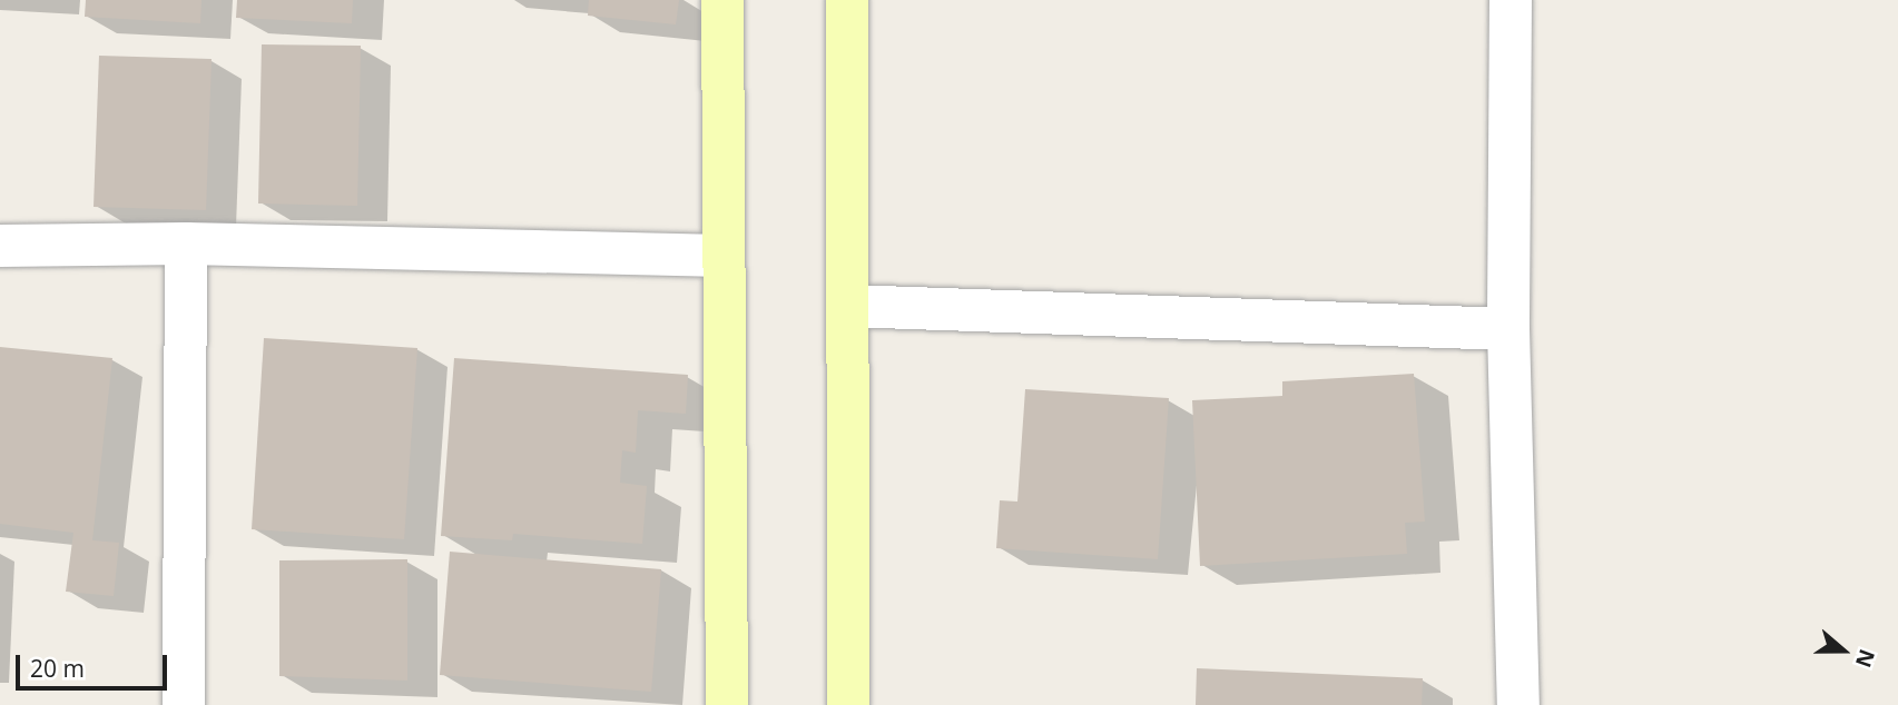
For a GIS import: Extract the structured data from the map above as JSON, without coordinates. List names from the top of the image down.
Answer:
{
  "scale_bar": "20 m",
  "north": "right"
}
